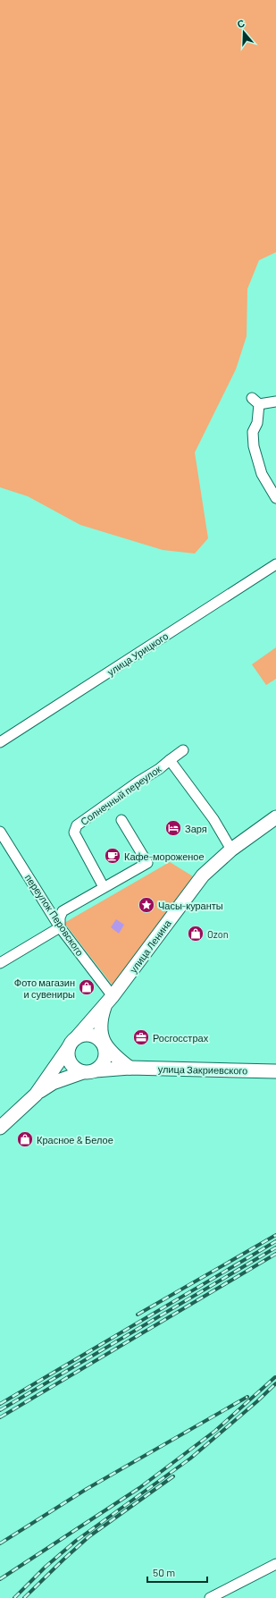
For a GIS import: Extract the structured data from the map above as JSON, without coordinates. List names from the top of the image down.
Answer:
{
  "streets": {
    "main road": ["улица Ленина", "улица Закриевского"],
    "street": ["улица Урицкого", "Солнечный переулок", "переулок Перовского"]
  },
  "crossings": [
    ["Солнечный переулок", "улица Ленина"],
    ["переулок Перовского", "улица Ленина"],
    ["улица Ленина", "улица Закриевского"]
  ],
  "places": {
    "hotel": ["Заря"],
    "cafe": ["Кафе-мороженое"],
    "place": ["Часы-куранты"],
    "shop": ["Ozon", "Фото магазин и сувениры", "Красное & Белое"],
    "office": ["Росгосстрах"]
  },
  "scale_bar": "50 m",
  "north": "top"
}
